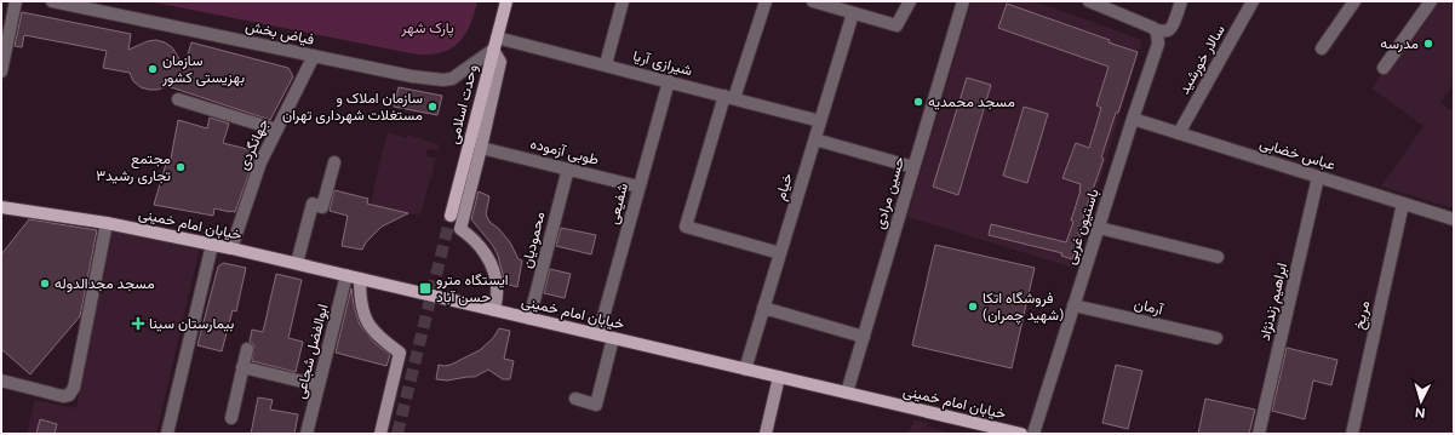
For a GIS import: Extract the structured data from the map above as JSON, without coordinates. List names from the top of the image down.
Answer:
{
  "streets": {
    "main road": ["وحدت اسلامی", "خیابان امام خمینی"],
    "street": [
      "فیاض بخش",
      "سالار خورشید",
      "شیرازی آریا",
      "جهانگردی",
      "طوبی آزموده",
      "عباس خضابی",
      "خیام",
      "حسین مرادی",
      "شفیعی",
      "باستیون غربی",
      "محمودیان",
      "ابراهیم زندنژاد",
      "آرمان",
      "مریخ",
      "ابوالفضل شجاعی"
    ]
  },
  "crossings": [
    ["فیاض بخش", "وحدت اسلامی"],
    ["فیاض بخش", "جهانگردی"],
    ["سالار خورشید", "عباس خضابی"],
    ["شیرازی آریا", "وحدت اسلامی"],
    ["شیرازی آریا", "خیام"],
    ["شیرازی آریا", "شفیعی"],
    ["جهانگردی", "خیابان امام خمینی"],
    ["طوبی آزموده", "شفیعی"],
    ["طوبی آزموده", "محمودیان"],
    ["عباس خضابی", "باستیون غربی"],
    ["عباس خضابی", "ابراهیم زندنژاد"],
    ["عباس خضابی", "مریخ"],
    ["خیام", "خیابان امام خمینی"],
    ["حسین مرادی", "خیابان امام خمینی"],
    ["شفیعی", "خیابان امام خمینی"],
    ["خیابان امام خمینی", "محمودیان"],
    ["خیابان امام خمینی", "ابوالفضل شجاعی"],
    ["باستیون غربی", "آرمان"]
  ],
  "parks": ["پارک شهر"],
  "places": {
    "other": [
      "مدرسه",
      "سازمان بهزیستی کشور",
      "مسجد محمدیه",
      "سازمان املاک و مستغلات شهرداری تهران",
      "مجتمع تجاری رشید۳",
      "مسجد مجدالدوله",
      "فروشگاه اتکا (شهید چمران)"
    ],
    "transit": ["ایستگاه مترو حسن آباد"],
    "health": ["بیمارستان سینا"]
  },
  "north": "bottom"
}
